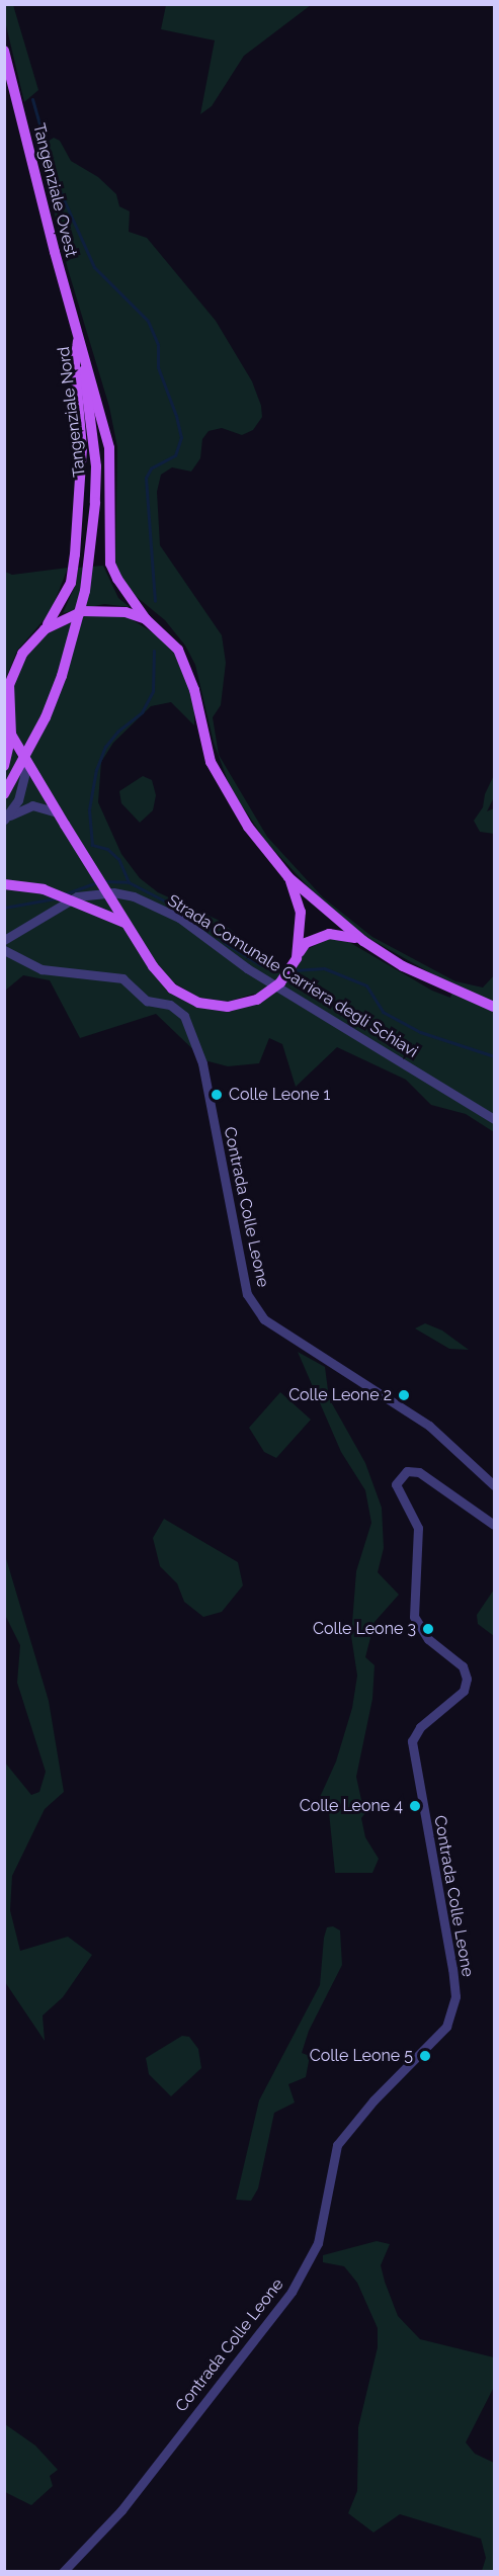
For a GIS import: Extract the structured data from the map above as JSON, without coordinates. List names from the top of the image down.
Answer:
{
  "streets": {
    "main road": ["Tangenziale Ovest", "Tangenziale Nord"],
    "street": ["Strada Comunale Carriera degli Schiavi", "Contrada Colle Leone"]
  },
  "crossings": [
    ["Tangenziale Ovest", "Tangenziale Nord"]
  ],
  "places": [
    "Colle Leone 1",
    "Colle Leone 2",
    "Colle Leone 3",
    "Colle Leone 4",
    "Colle Leone 5"
  ]
}
